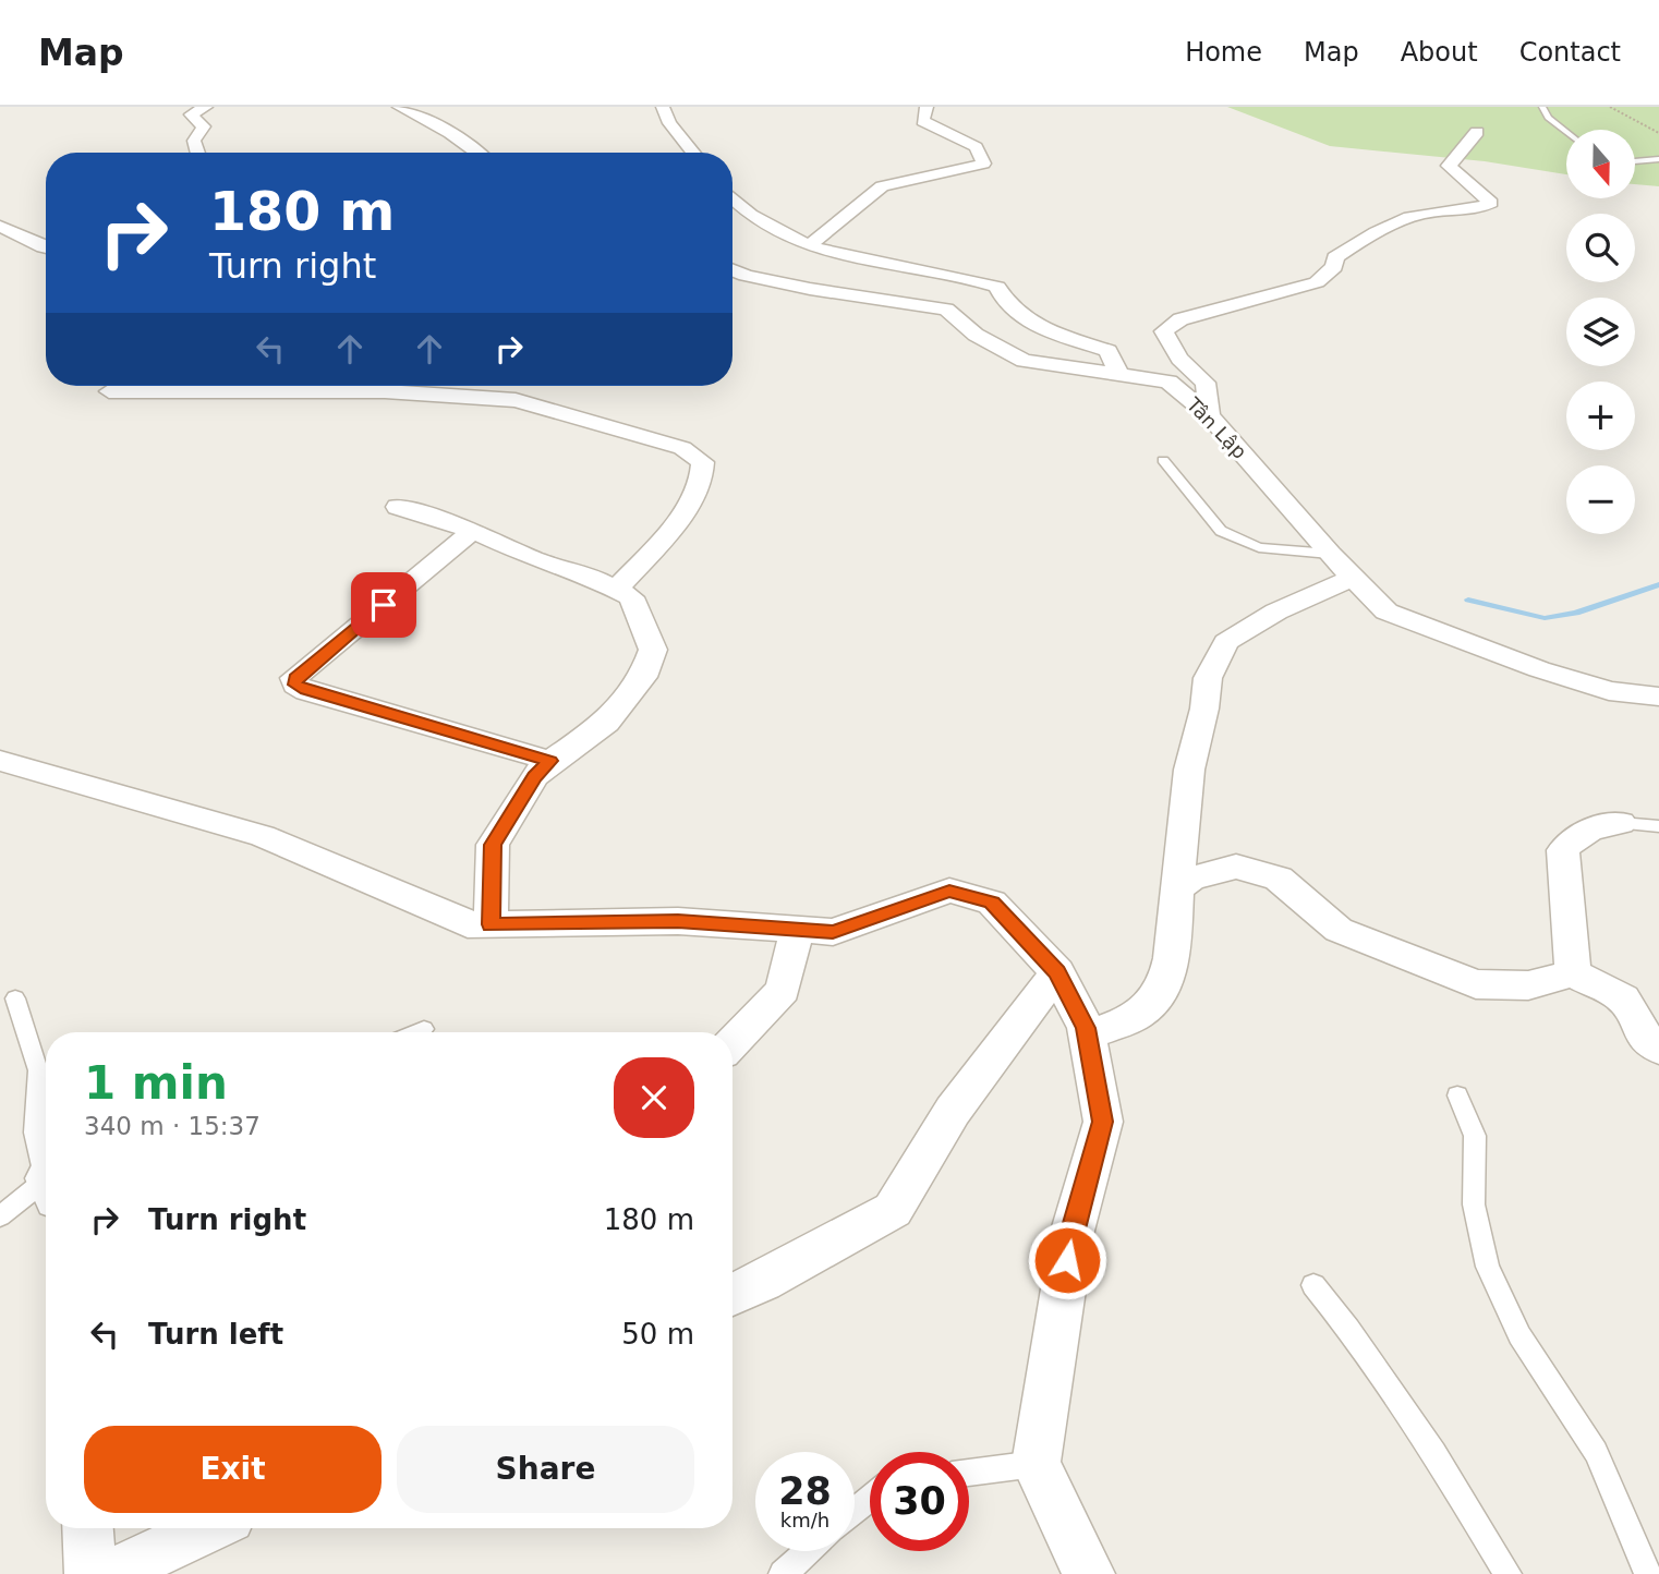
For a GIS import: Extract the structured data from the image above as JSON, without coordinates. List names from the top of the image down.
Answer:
{
  "streets": {
    "street": ["Tân Lập"]
  },
  "north": "bottom",
  "page": {
    "header": "Map",
    "nav": [
      "Home",
      "Map",
      "About",
      "Contact"
    ],
    "map_buttons": ["+", "−"],
    "turn": ["180 m", "Turn right"],
    "heading": ["1 min", "340 m · 15:37"],
    "list": [
      {
        "name": "Turn right",
        "value": "180 m"
      },
      {
        "name": "Turn left",
        "value": "50 m"
      }
    ],
    "buttons": ["Exit", "Share"],
    "speed": "28 km/h",
    "limit": "30"
  }
}
